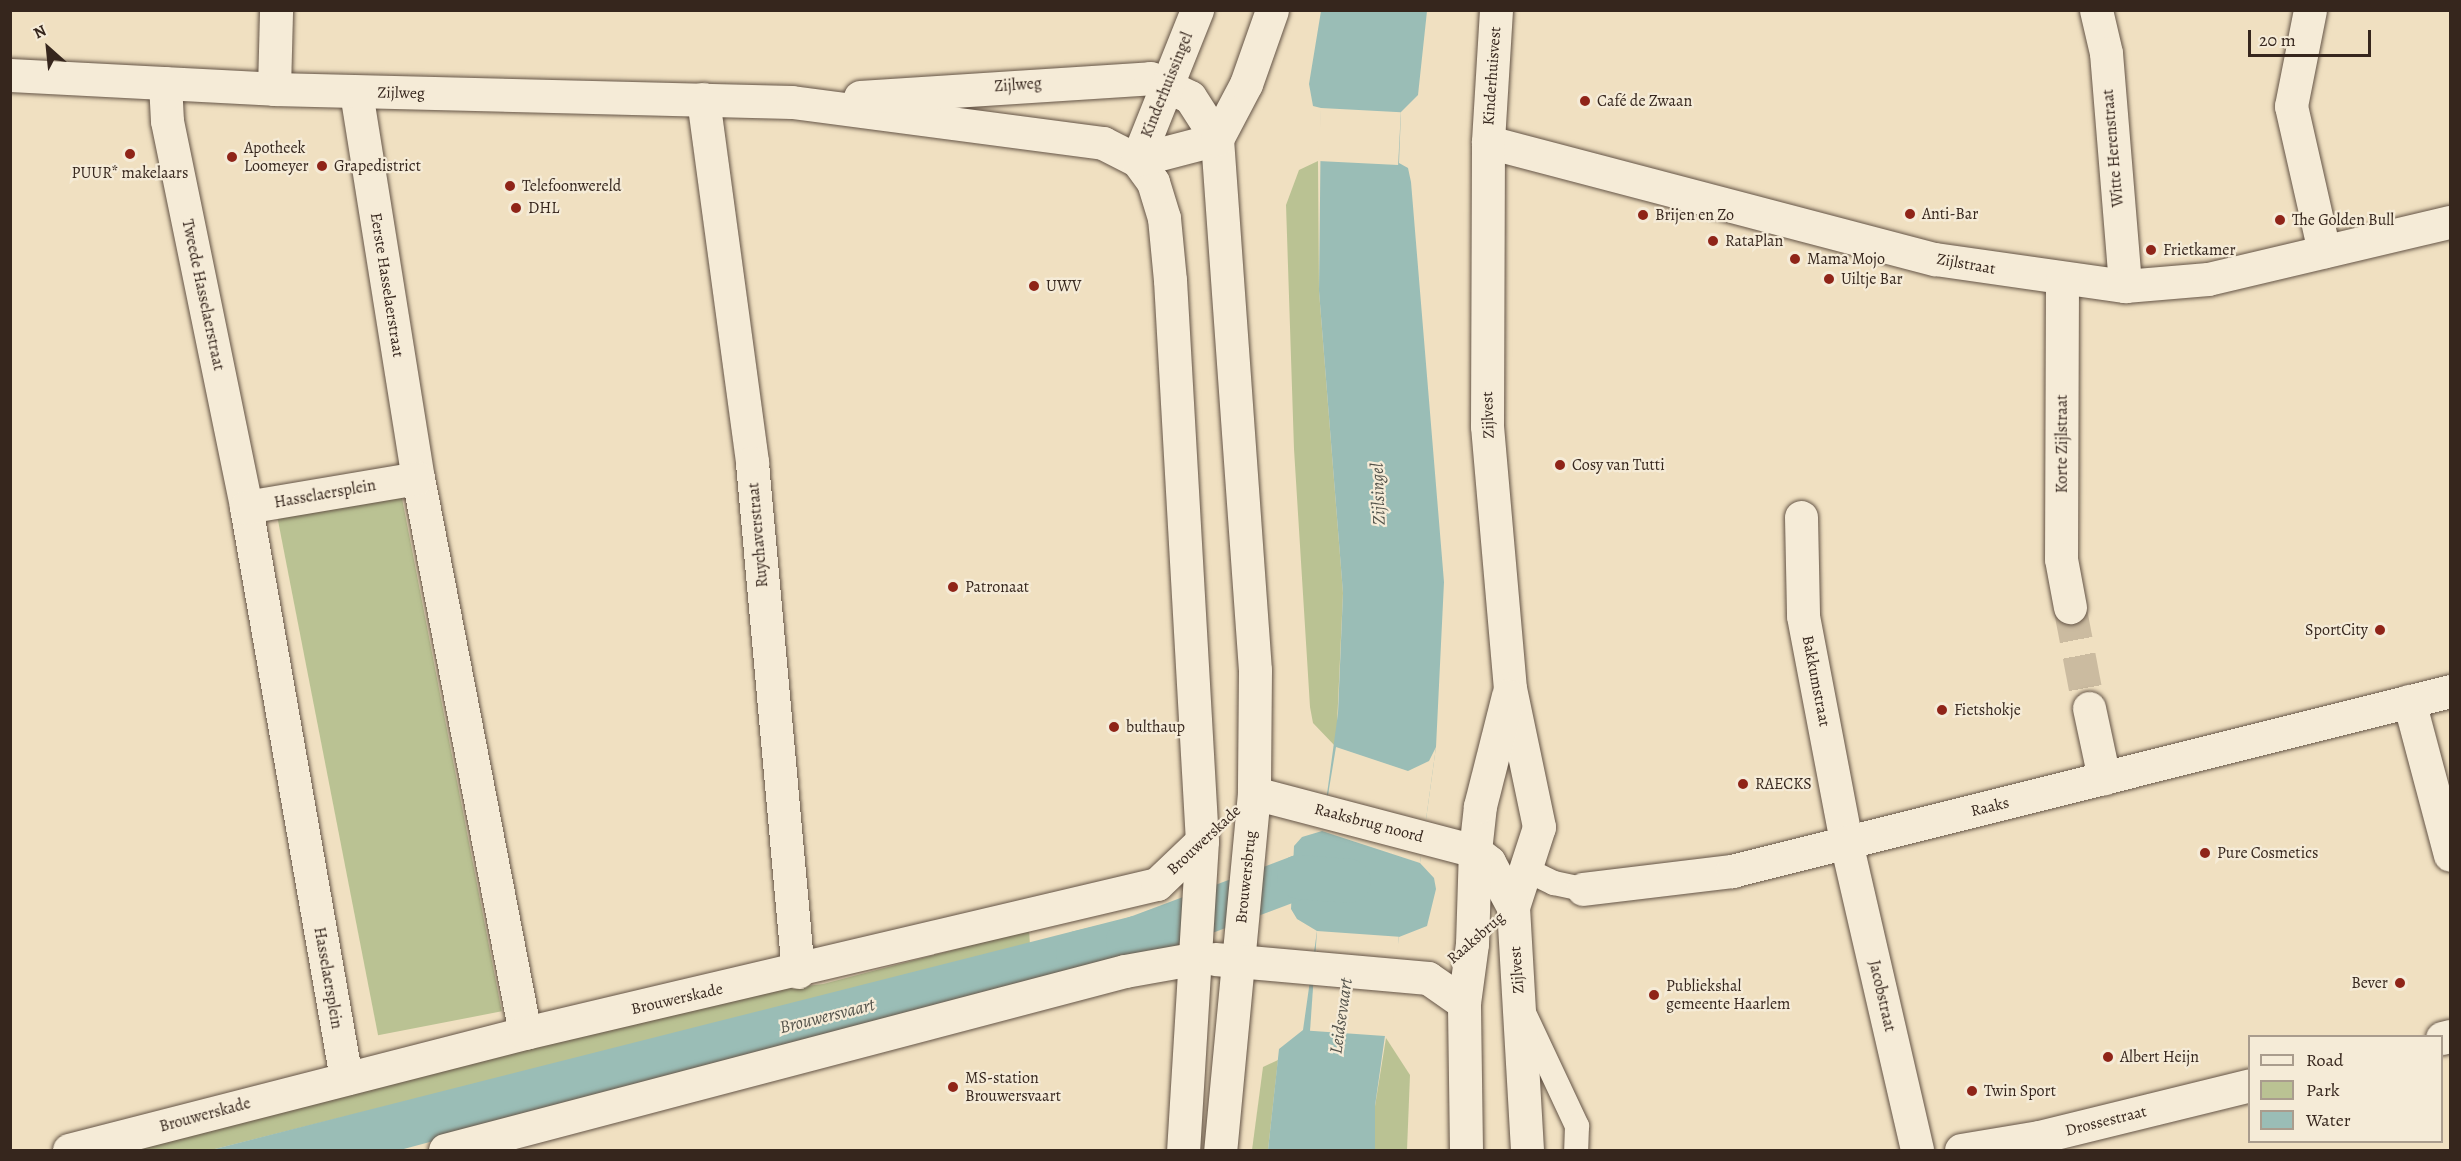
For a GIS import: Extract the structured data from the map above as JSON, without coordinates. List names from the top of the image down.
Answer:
{
  "streets": {
    "street": [
      "Kinderhuisvest",
      "Zijlweg",
      "Kinderhuissingel",
      "Witte Herenstraat",
      "Zijlstraat",
      "Eerste Hasselaerstraat",
      "Tweede Hasselaerstraat",
      "Zijlvest",
      "Korte Zijlstraat",
      "Hasselaersplein",
      "Ruychaverstraat",
      "Bakkumstraat",
      "Raaks",
      "Raaksbrug noord",
      "Brouwerskade",
      "Brouwersbrug",
      "Raaksbrug",
      "Jacobstraat",
      "Drossestraat"
    ]
  },
  "crossings": [
    ["Kinderhuisvest", "Zijlstraat"],
    ["Kinderhuisvest", "Zijlvest"],
    ["Zijlweg", "Kinderhuissingel"],
    ["Zijlweg", "Eerste Hasselaerstraat"],
    ["Zijlweg", "Tweede Hasselaerstraat"],
    ["Zijlweg", "Ruychaverstraat"],
    ["Kinderhuissingel", "Brouwerskade"],
    ["Witte Herenstraat", "Zijlstraat"],
    ["Zijlstraat", "Zijlvest"],
    ["Zijlstraat", "Korte Zijlstraat"],
    ["Eerste Hasselaerstraat", "Hasselaersplein"],
    ["Tweede Hasselaerstraat", "Hasselaersplein"],
    ["Zijlvest", "Raaks"],
    ["Zijlvest", "Raaksbrug noord"],
    ["Zijlvest", "Raaksbrug"],
    ["Hasselaersplein", "Brouwerskade"],
    ["Ruychaverstraat", "Brouwerskade"],
    ["Bakkumstraat", "Raaks"],
    ["Bakkumstraat", "Jacobstraat"],
    ["Raaks", "Jacobstraat"],
    ["Raaksbrug noord", "Brouwerskade"],
    ["Raaksbrug noord", "Brouwersbrug"],
    ["Raaksbrug noord", "Raaksbrug"],
    ["Brouwerskade", "Brouwersbrug"]
  ],
  "water": ["Zijlsingel", "Brouwersvaart", "Leidsevaart"],
  "places": [
    "Café de Zwaan",
    "PUUR* makelaars",
    "Apotheek Loomeyer",
    "Grapedistrict",
    "Telefoonwereld",
    "DHL",
    "Anti-Bar",
    "Brijen en Zo",
    "The Golden Bull",
    "RataPlan",
    "Frietkamer",
    "Mama Mojo",
    "Uiltje Bar",
    "UWV",
    "Cosy van Tutti",
    "Patronaat",
    "SportCity",
    "Fietshokje",
    "bulthaup",
    "RAECKS",
    "Pure Cosmetics",
    "Bever",
    "Publiekshal gemeente Haarlem",
    "Albert Heijn",
    "MS-station Brouwersvaart",
    "Twin Sport"
  ],
  "legend": ["Road", "Park", "Water"],
  "scale_bar": "20 m",
  "north": "top left"
}
